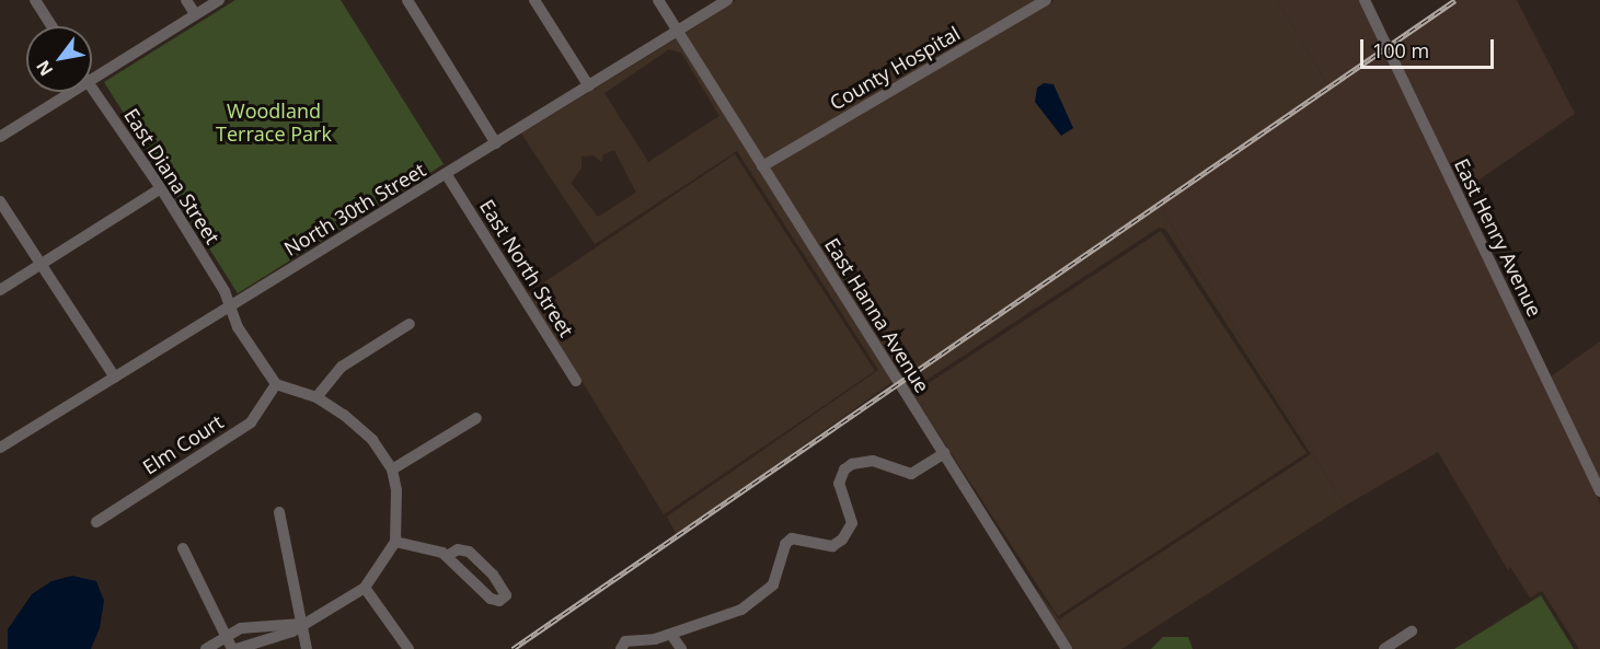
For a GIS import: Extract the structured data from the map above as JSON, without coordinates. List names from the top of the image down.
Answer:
{
  "streets": {
    "street": [
      "County Hospital",
      "East Diana Street",
      "North 30th Street",
      "East Henry Avenue",
      "East North Street",
      "East Hanna Avenue",
      "Elm Court"
    ]
  },
  "crossings": [
    ["County Hospital", "East Hanna Avenue"],
    ["East Diana Street", "North 30th Street"],
    ["East Diana Street", "Elm Court"],
    ["North 30th Street", "East North Street"],
    ["North 30th Street", "East Hanna Avenue"]
  ],
  "parks": ["Woodland Terrace Park"],
  "scale_bar": "100 m",
  "north": "bottom left"
}
